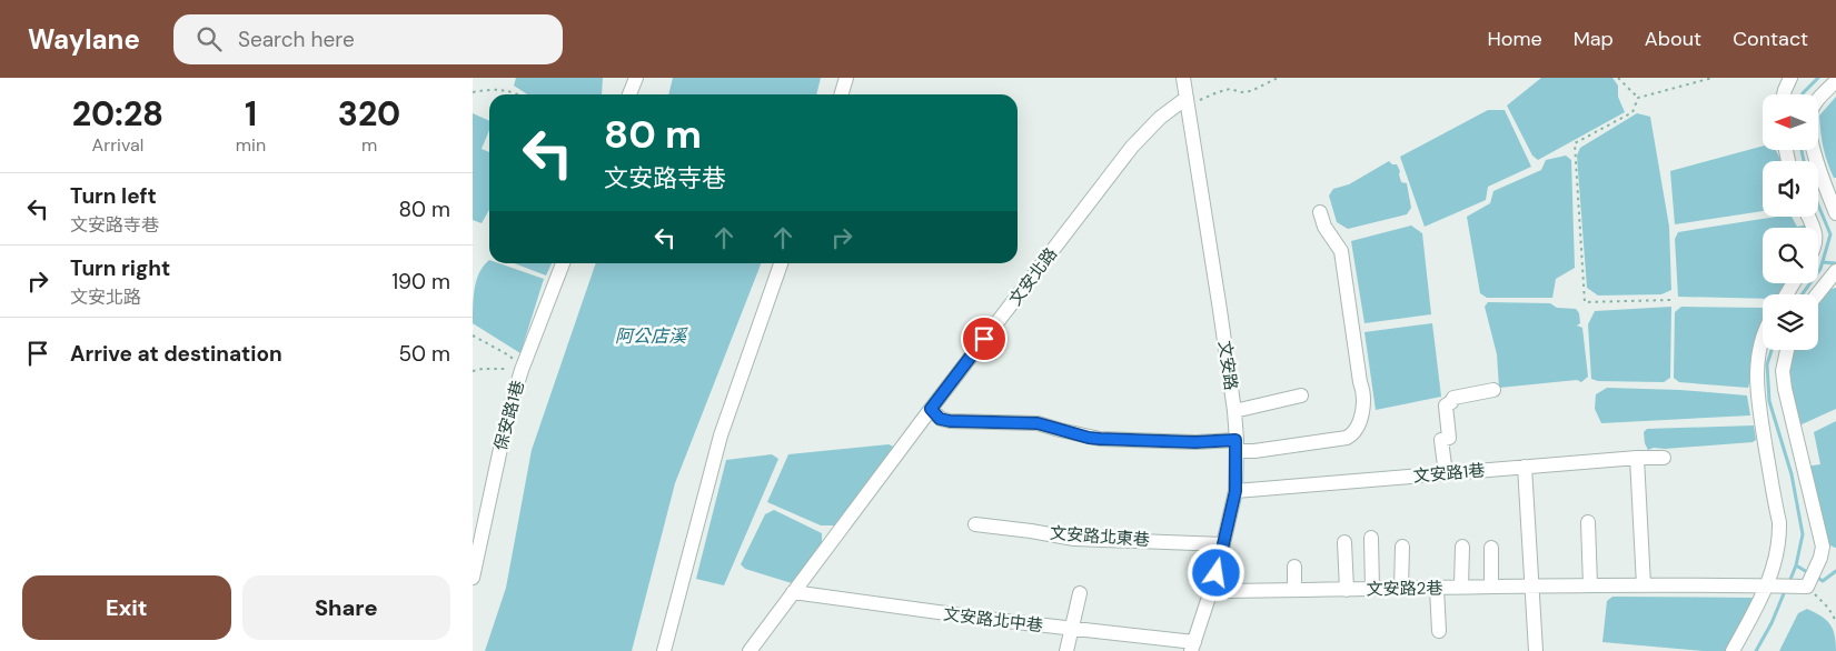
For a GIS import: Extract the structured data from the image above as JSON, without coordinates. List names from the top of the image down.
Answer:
{
  "streets": {
    "street": [
      "文安北路",
      "文安路",
      "保安路1巷",
      "文安路1巷",
      "文安路北東巷",
      "文安路2巷",
      "文安路北中巷"
    ]
  },
  "crossings": [
    ["文安北路", "文安路"],
    ["文安北路", "文安路北中巷"],
    ["文安路", "文安路1巷"],
    ["文安路", "文安路北東巷"],
    ["文安路", "文安路2巷"],
    ["文安路", "文安路北中巷"]
  ],
  "water": ["阿公店溪"],
  "north": "left",
  "page": {
    "header": "Waylane",
    "search": "Search here",
    "nav": [
      "Home",
      "Map",
      "About",
      "Contact"
    ],
    "eta": [
      "20:28",
      "Arrival",
      "1",
      "min",
      "320",
      "m"
    ],
    "turn": ["80 m", "文安路寺巷"],
    "list": [
      {
        "name": "Turn left",
        "note": "文安路寺巷",
        "value": "80 m"
      },
      {
        "name": "Turn right",
        "note": "文安北路",
        "value": "190 m"
      },
      {
        "name": "Arrive at destination",
        "value": "50 m"
      }
    ],
    "buttons": ["Exit", "Share"]
  }
}
